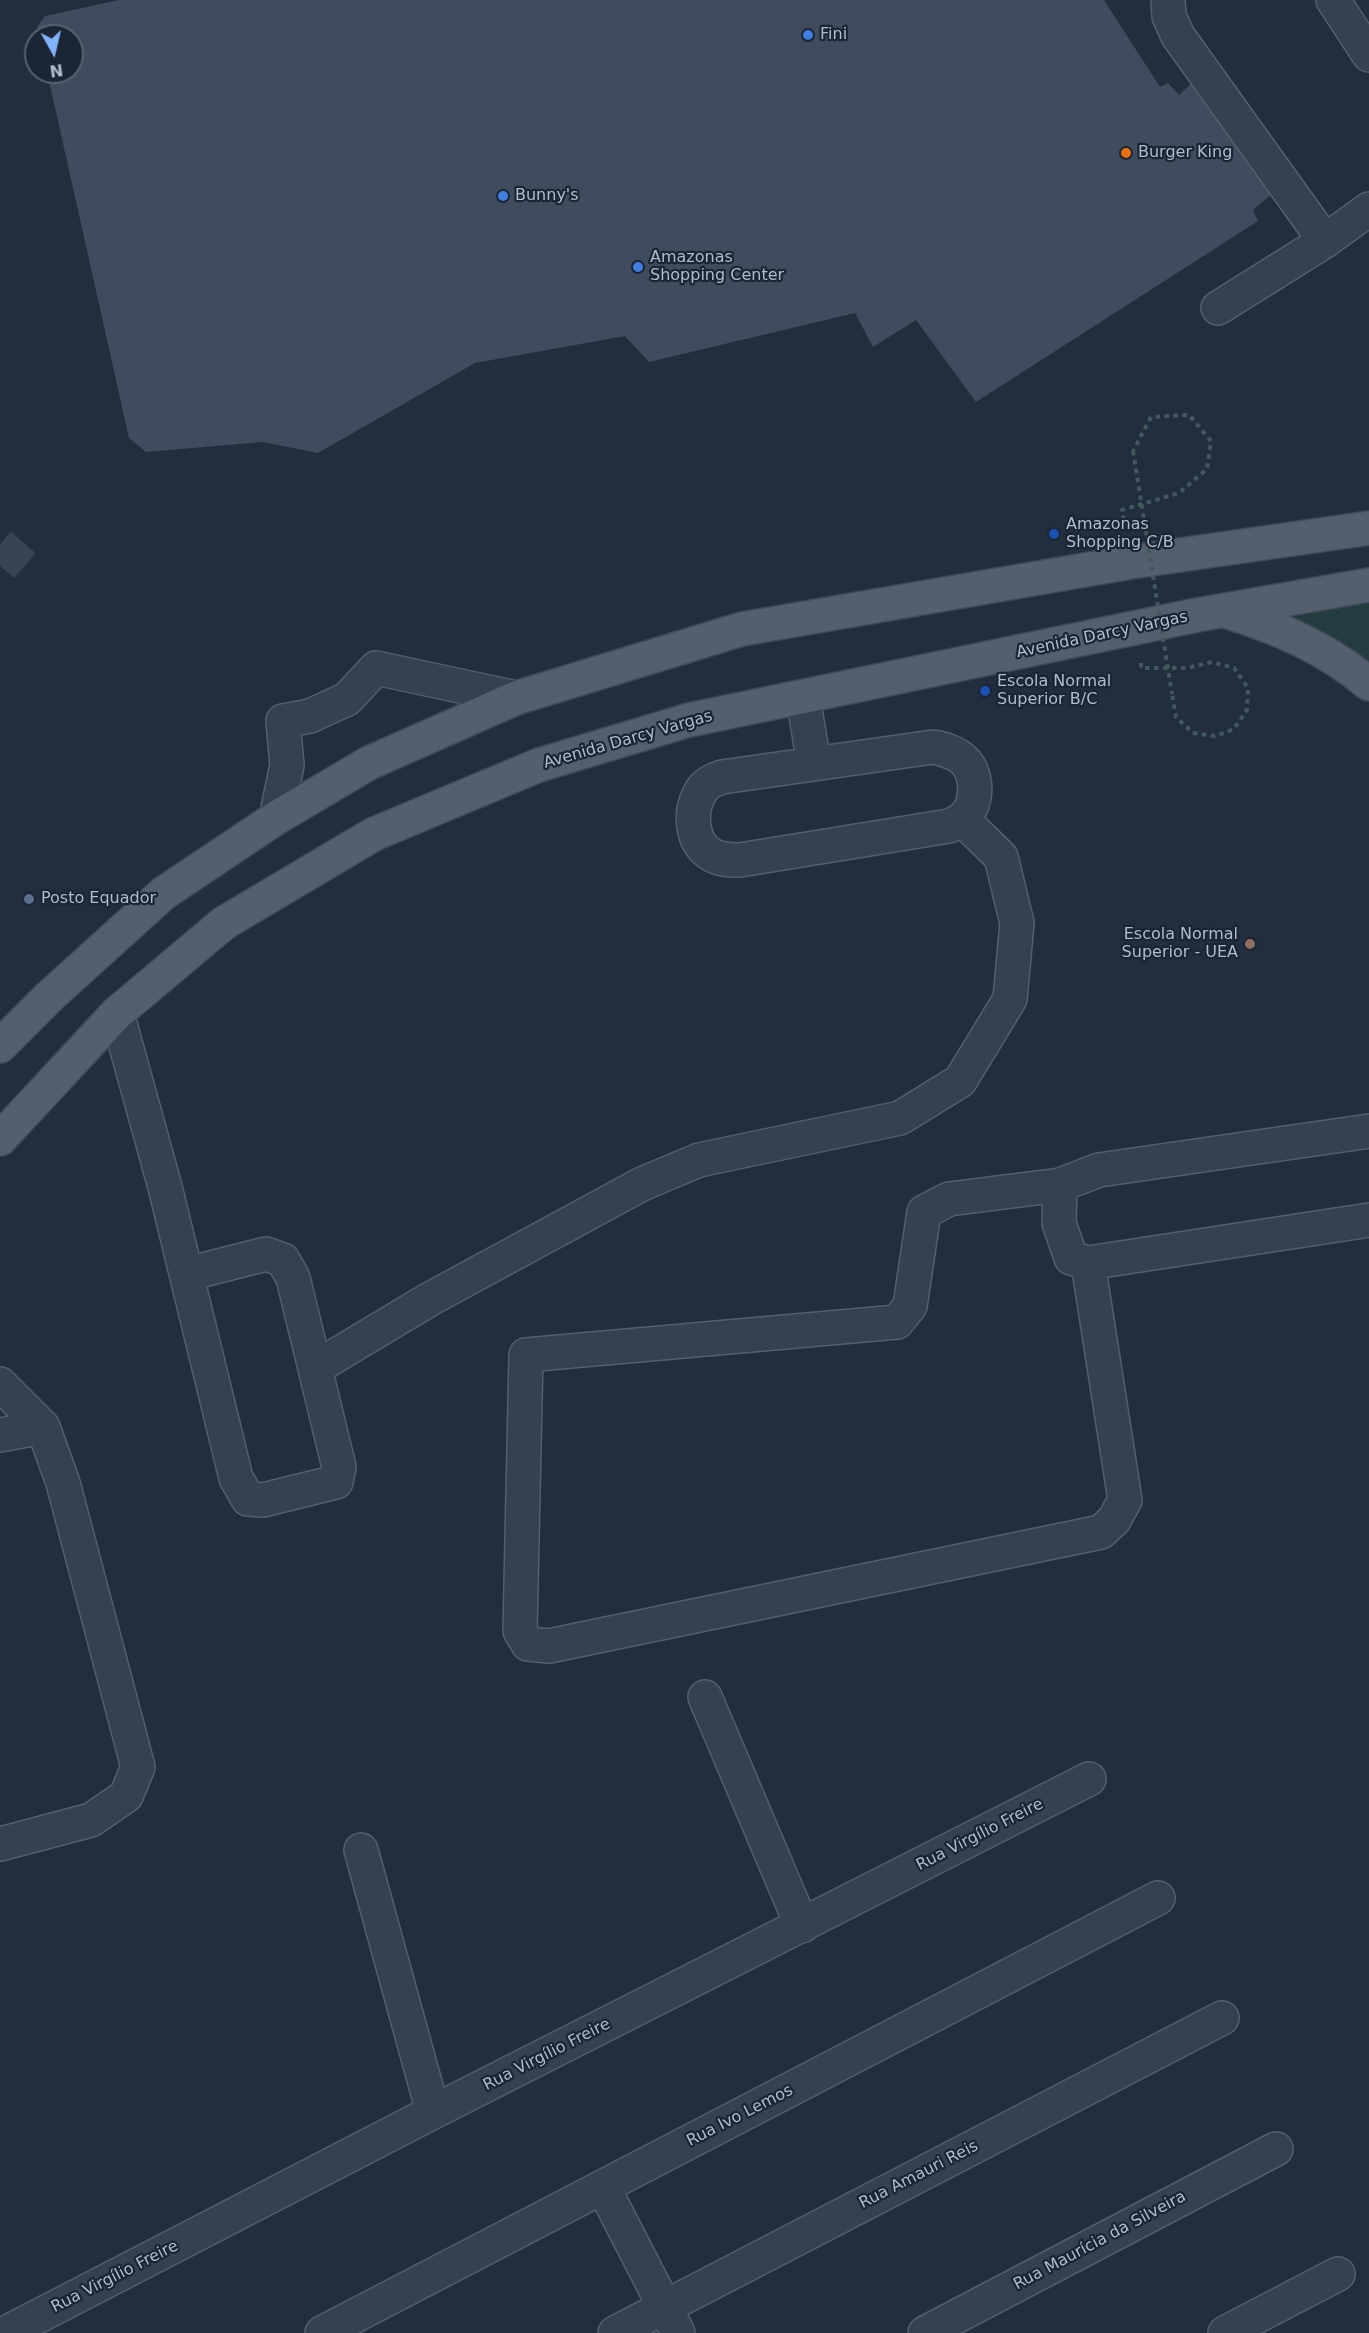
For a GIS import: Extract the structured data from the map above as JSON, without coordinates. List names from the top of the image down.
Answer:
{
  "streets": {
    "main road": ["Avenida Darcy Vargas"],
    "street": [
      "Rua Virgílio Freire",
      "Rua Ivo Lemos",
      "Rua Amauri Reis",
      "Rua Maurícia da Silveira"
    ]
  },
  "places": [
    "Fini",
    "Burger King",
    "Bunny's",
    "Amazonas Shopping Center",
    "Amazonas Shopping C/B",
    "Escola Normal Superior B/C",
    "Posto Equador",
    "Escola Normal Superior - UEA"
  ],
  "north": "bottom"
}
